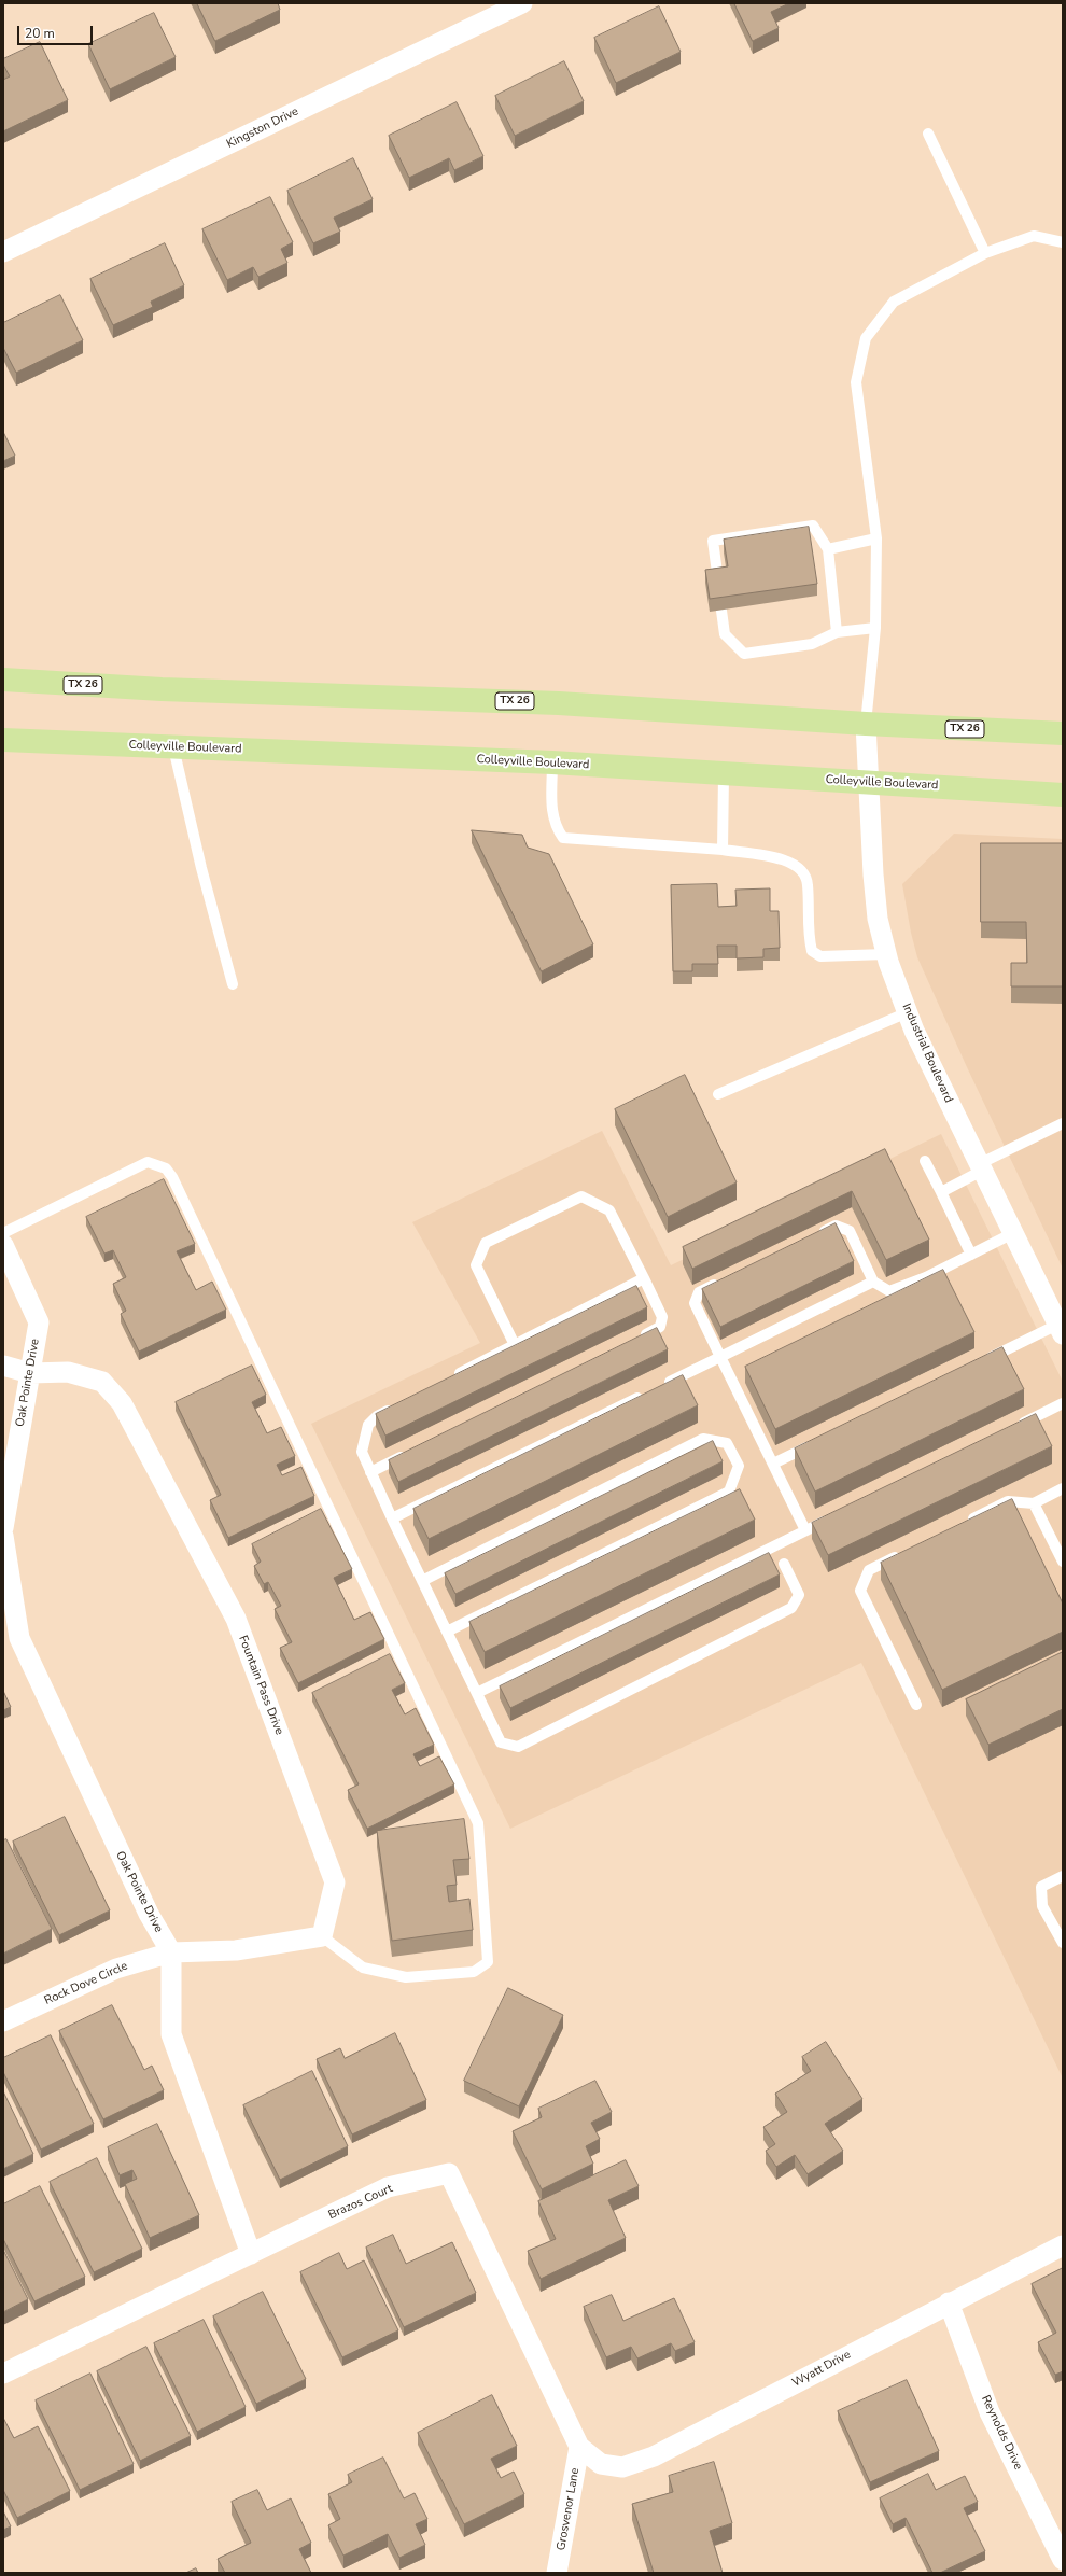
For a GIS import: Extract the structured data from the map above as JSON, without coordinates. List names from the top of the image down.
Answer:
{
  "streets": {
    "main road": ["TX 26", "Colleyville Boulevard"],
    "street": [
      "Kingston Drive",
      "Industrial Boulevard",
      "Oak Pointe Drive",
      "Fountain Pass Drive",
      "Rock Dove Circle",
      "Brazos Court",
      "Wyatt Drive",
      "Reynolds Drive",
      "Grosvenor Lane"
    ]
  },
  "crossings": [
    ["TX 26", "Industrial Boulevard"],
    ["Colleyville Boulevard", "Industrial Boulevard"],
    ["Oak Pointe Drive", "Fountain Pass Drive"],
    ["Oak Pointe Drive", "Rock Dove Circle"],
    ["Brazos Court", "Wyatt Drive"],
    ["Brazos Court", "Grosvenor Lane"],
    ["Wyatt Drive", "Reynolds Drive"],
    ["Wyatt Drive", "Grosvenor Lane"]
  ],
  "scale_bar": "20 m"
}
